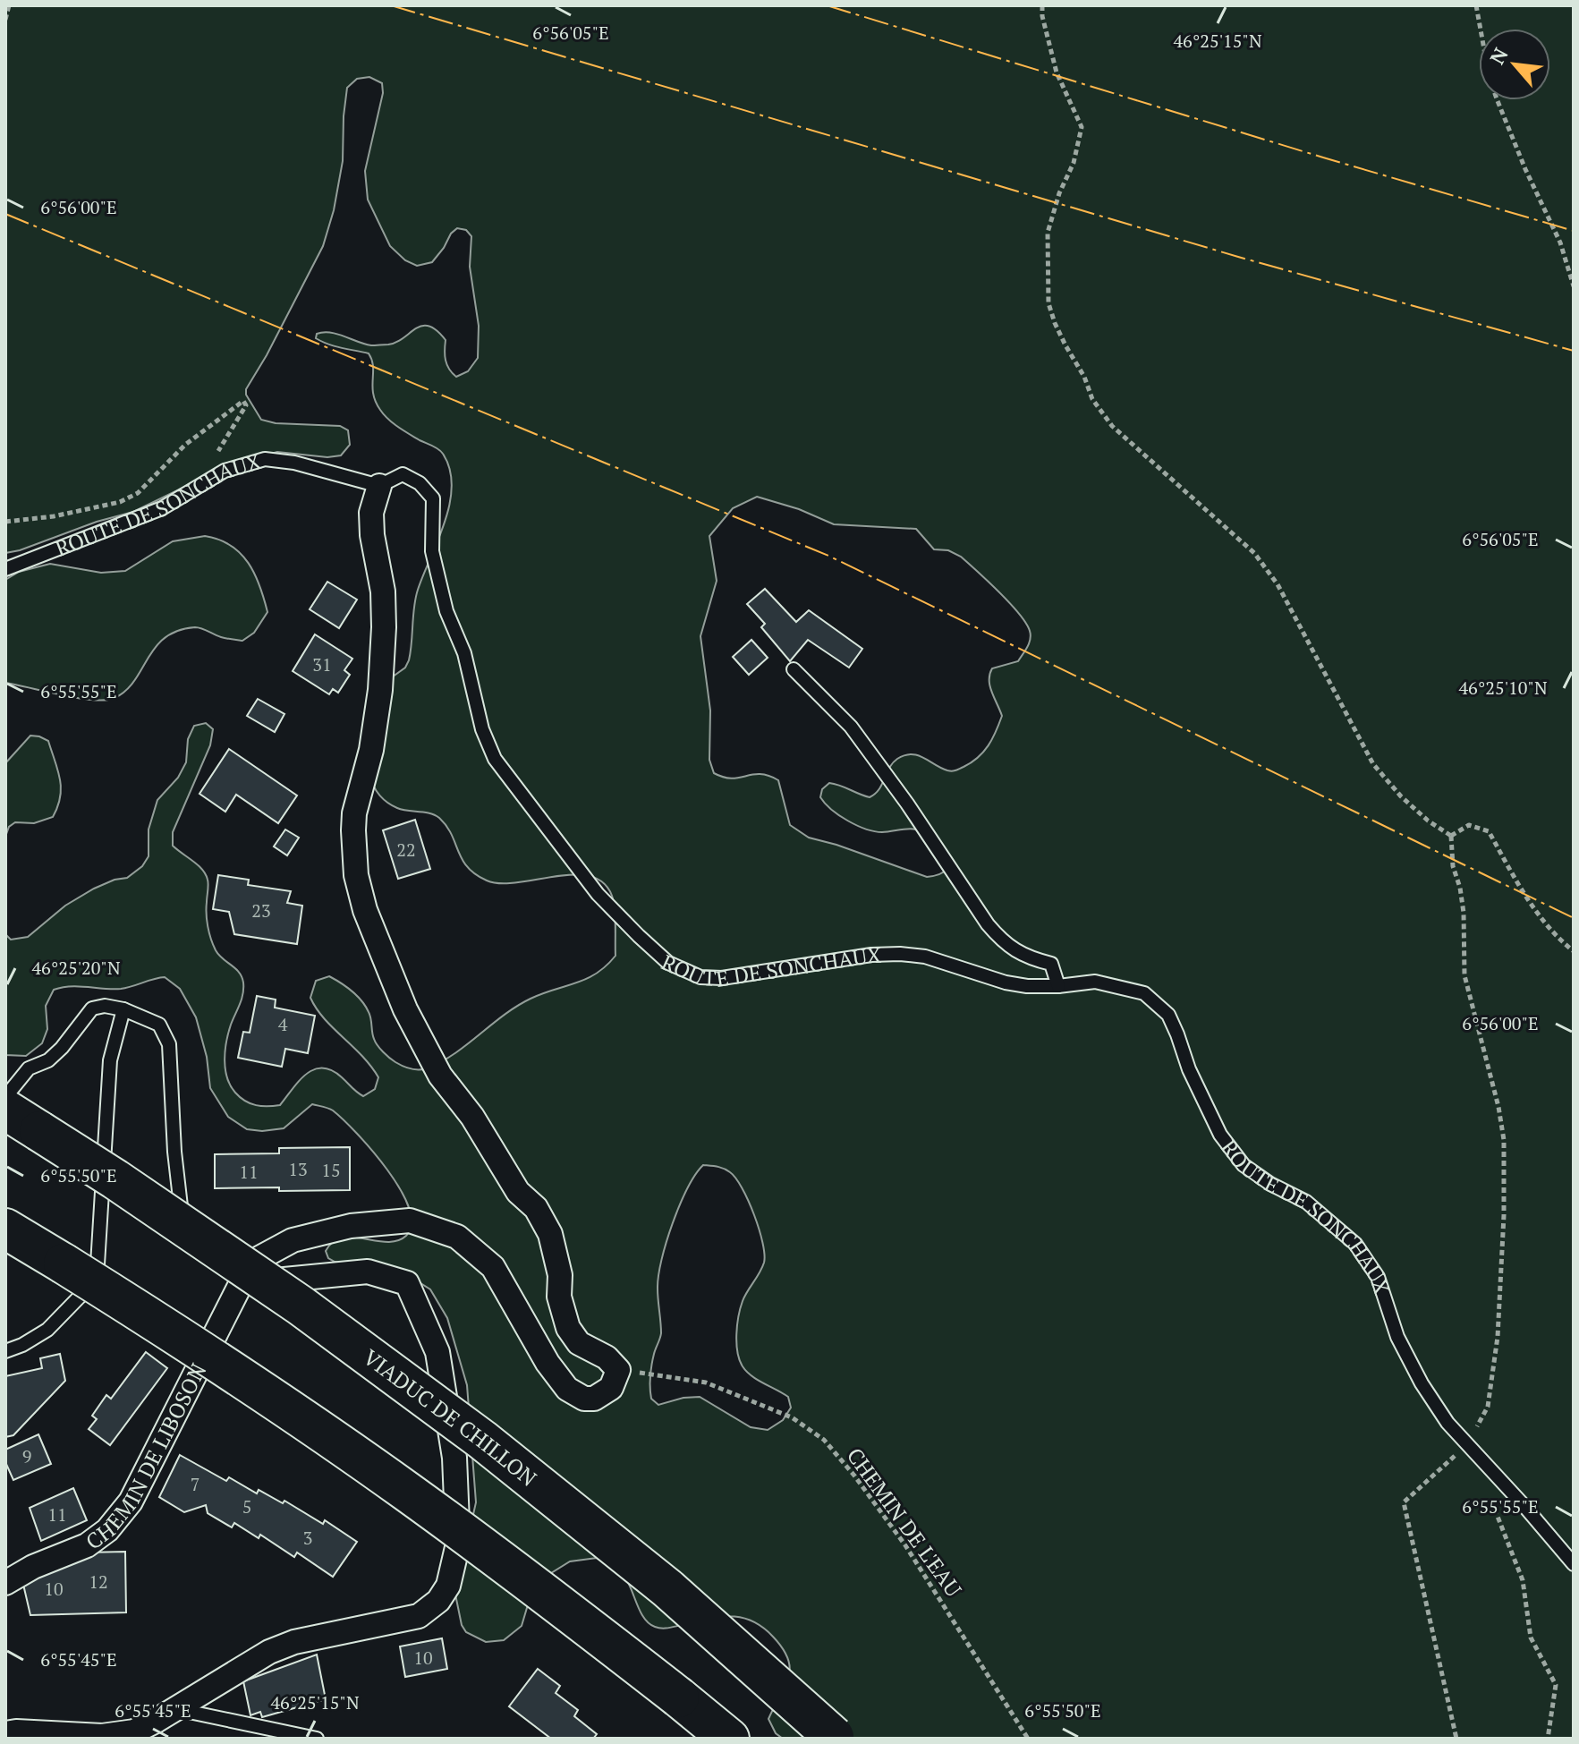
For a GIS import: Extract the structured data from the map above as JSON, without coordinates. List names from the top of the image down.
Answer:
{
  "streets": {
    "highway": ["VIADUC DE CHILLON"],
    "street": ["CHEMIN DE LIBOSON"],
    "lane": ["ROUTE DE SONCHAUX"],
    "path": ["CHEMIN DE L'EAU"]
  },
  "house_numbers": [
    "31",
    "22",
    "23",
    "4",
    "13",
    "15",
    "11",
    "9",
    "7",
    "5",
    "11",
    "3",
    "12",
    "10",
    "10"
  ],
  "north": "top left",
  "coordinates": [
    "6°56'05\"E",
    "46°25'15\"N",
    "6°56'00\"E",
    "46°25'10\"N",
    "6°55'55\"E",
    "46°25'20\"N",
    "6°55'50\"E",
    "6°55'45\"E"
  ]
}
